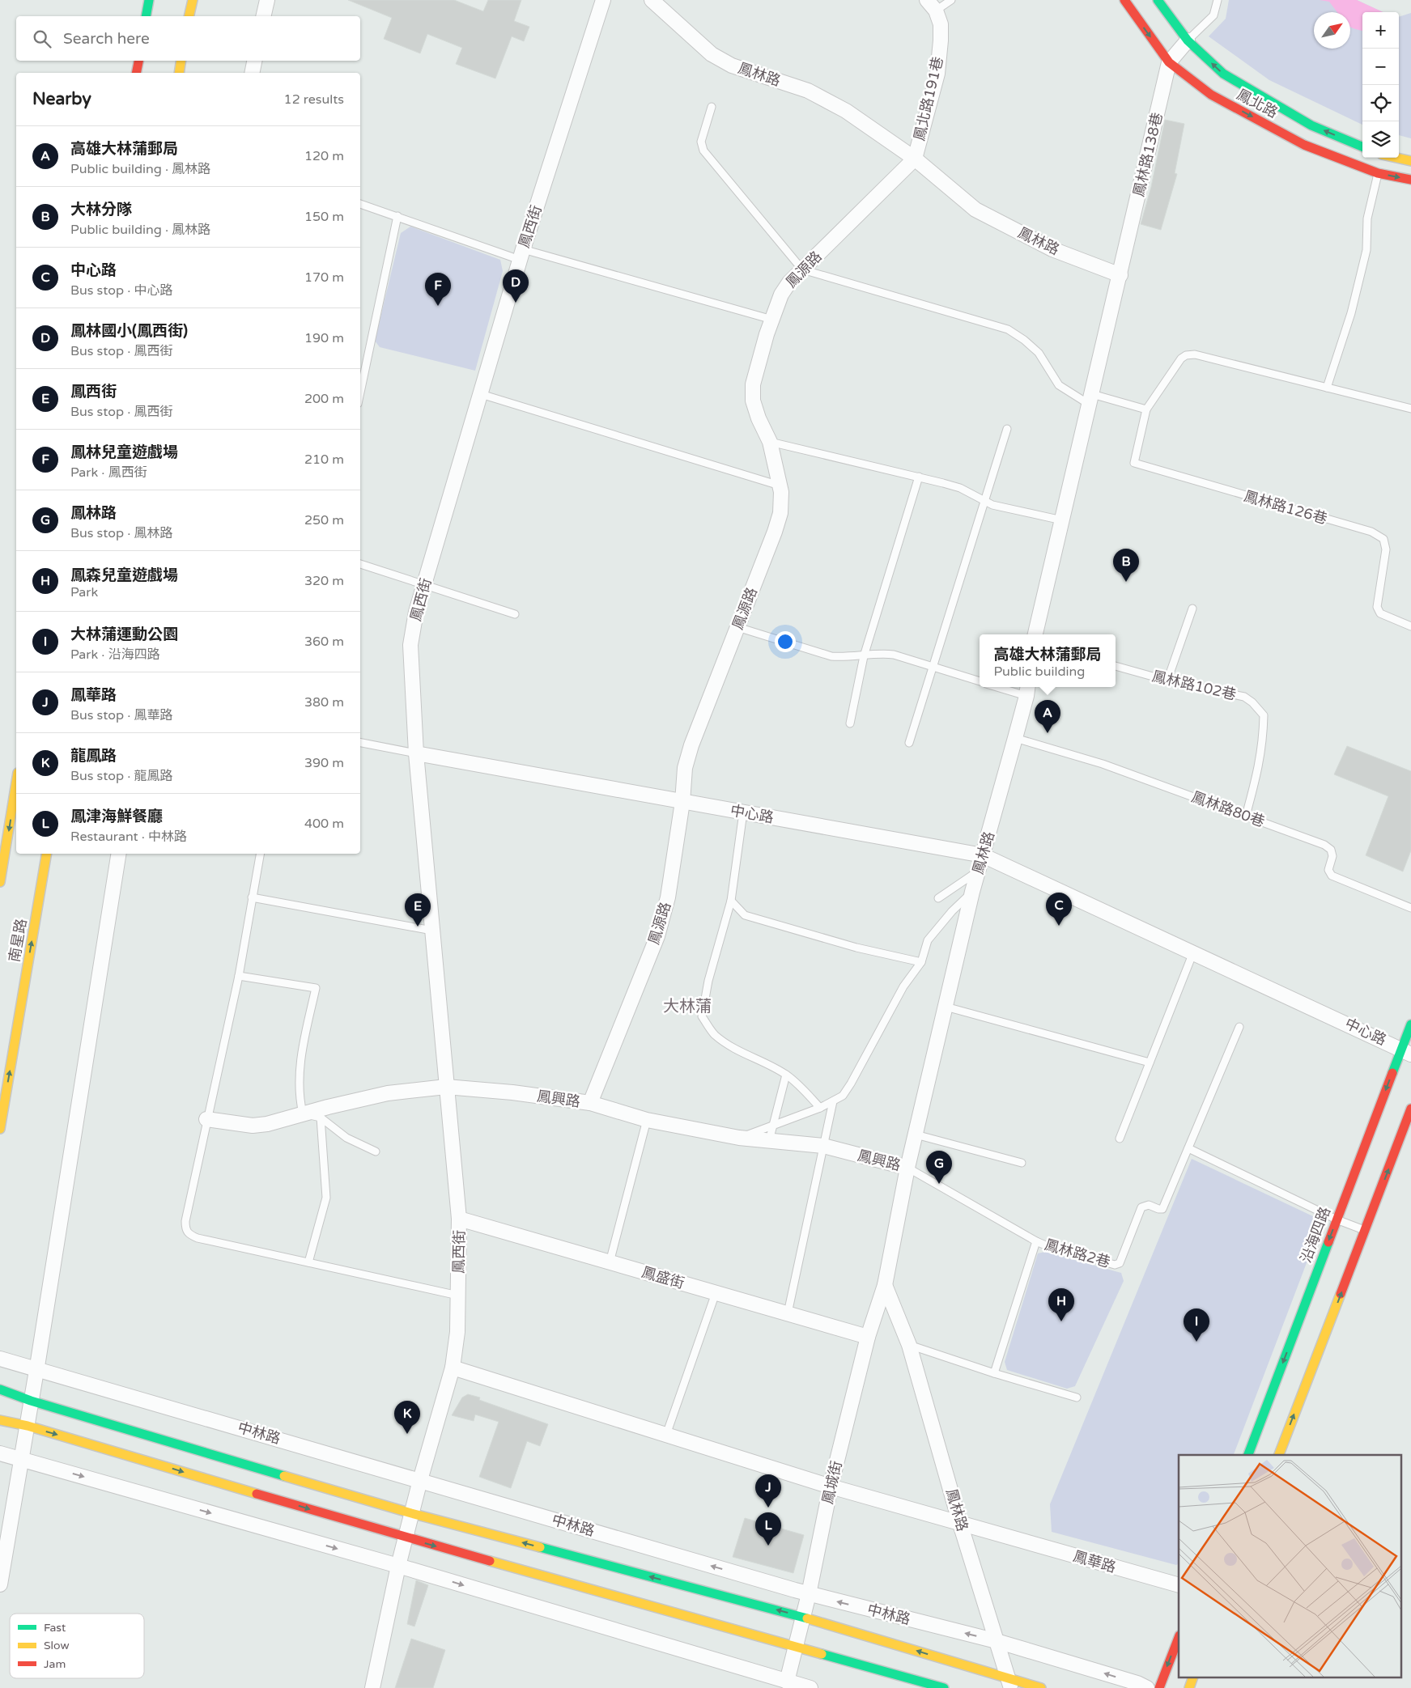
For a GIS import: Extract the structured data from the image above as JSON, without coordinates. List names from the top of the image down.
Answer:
{
  "streets": {
    "street": [
      "鳳林路",
      "鳳北路191巷",
      "鳳北路",
      "鳳林路138巷",
      "鳳西街",
      "鳳源路",
      "中心路",
      "南星路",
      "鳳興路",
      "沿海四路",
      "鳳盛街",
      "中林路",
      "鳳城街",
      "鳳華路"
    ],
    "lane": [
      "鳳林路126巷",
      "鳳林路102巷",
      "鳳林路80巷",
      "鳳林路2巷"
    ]
  },
  "crossings": [
    ["鳳林路", "鳳北路191巷"],
    ["鳳林路", "鳳林路138巷"],
    ["鳳林路", "鳳源路"],
    ["鳳林路", "鳳林路80巷"],
    ["鳳林路", "中心路"],
    ["鳳林路", "鳳興路"],
    ["鳳林路", "鳳林路2巷"],
    ["鳳林路", "中林路"],
    ["鳳林路", "鳳城街"],
    ["鳳林路", "鳳華路"],
    ["鳳北路191巷", "鳳源路"],
    ["鳳北路", "鳳林路138巷"],
    ["鳳西街", "中心路"],
    ["鳳西街", "鳳興路"],
    ["鳳西街", "鳳盛街"],
    ["鳳西街", "中林路"],
    ["鳳西街", "鳳華路"],
    ["鳳源路", "中心路"],
    ["鳳源路", "鳳興路"],
    ["鳳林路102巷", "鳳林路80巷"],
    ["中心路", "沿海四路"],
    ["鳳興路", "鳳林路2巷"],
    ["鳳盛街", "鳳城街"],
    ["中林路", "鳳城街"],
    ["鳳城街", "鳳華路"]
  ],
  "districts": ["大林蒲"],
  "legend": ["Fast", "Slow", "Jam"],
  "north": "top right",
  "page": {
    "map_buttons": ["+", "−"],
    "search": "Search here",
    "heading": ["Nearby", "12 results"],
    "list": [
      {
        "mark": "A",
        "name": "高雄大林蒲郵局",
        "note": "Public building · 鳳林路",
        "value": "120 m"
      },
      {
        "mark": "B",
        "name": "大林分隊",
        "note": "Public building · 鳳林路",
        "value": "150 m"
      },
      {
        "mark": "C",
        "name": "中心路",
        "note": "Bus stop · 中心路",
        "value": "170 m"
      },
      {
        "mark": "D",
        "name": "鳳林國小(鳳西街)",
        "note": "Bus stop · 鳳西街",
        "value": "190 m"
      },
      {
        "mark": "E",
        "name": "鳳西街",
        "note": "Bus stop · 鳳西街",
        "value": "200 m"
      },
      {
        "mark": "F",
        "name": "鳳林兒童遊戲場",
        "note": "Park · 鳳西街",
        "value": "210 m"
      },
      {
        "mark": "G",
        "name": "鳳林路",
        "note": "Bus stop · 鳳林路",
        "value": "250 m"
      },
      {
        "mark": "H",
        "name": "鳳森兒童遊戲場",
        "note": "Park",
        "value": "320 m"
      },
      {
        "mark": "I",
        "name": "大林蒲運動公園",
        "note": "Park · 沿海四路",
        "value": "360 m"
      },
      {
        "mark": "J",
        "name": "鳳華路",
        "note": "Bus stop · 鳳華路",
        "value": "380 m"
      },
      {
        "mark": "K",
        "name": "龍鳳路",
        "note": "Bus stop · 龍鳳路",
        "value": "390 m"
      },
      {
        "mark": "L",
        "name": "鳳津海鮮餐廳",
        "note": "Restaurant · 中林路",
        "value": "400 m"
      }
    ],
    "pins": [
      "D",
      "F",
      "B",
      "A",
      "C",
      "E",
      "G",
      "H",
      "I",
      "K",
      "J",
      "L"
    ],
    "popup": ["高雄大林蒲郵局", "Public building"]
  }
}
